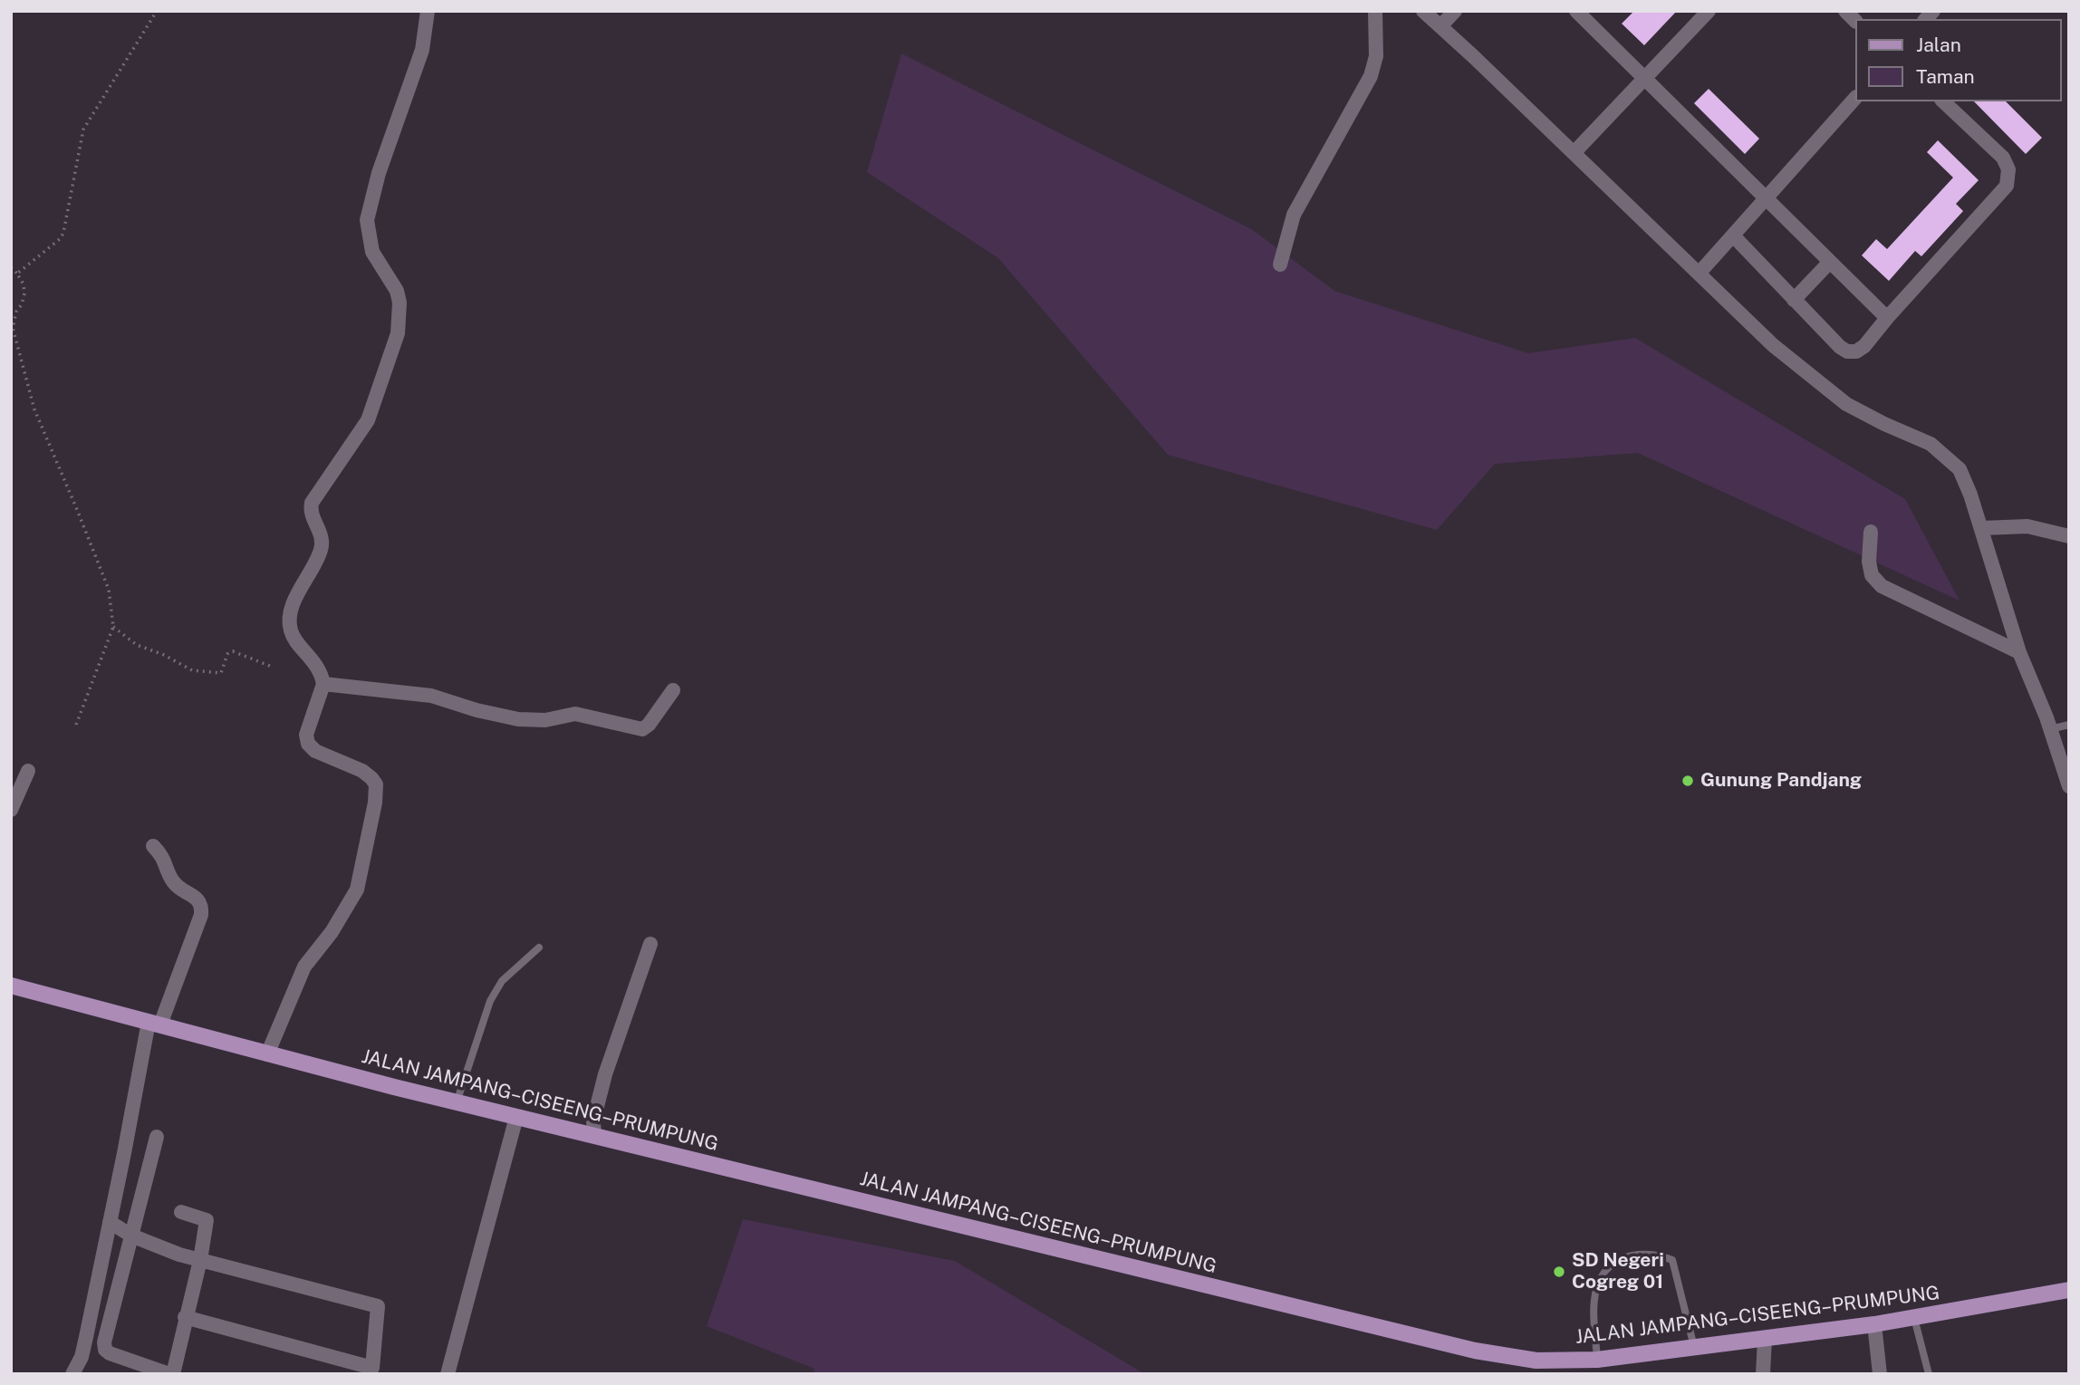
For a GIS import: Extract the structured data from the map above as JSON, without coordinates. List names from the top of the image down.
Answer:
{
  "streets": {
    "main road": ["JALAN JAMPANG–CISEENG–PRUMPUNG"]
  },
  "places": ["Gunung Pandjang", "SD Negeri Cogreg 01"],
  "legend": ["Jalan", "Taman"]
}
